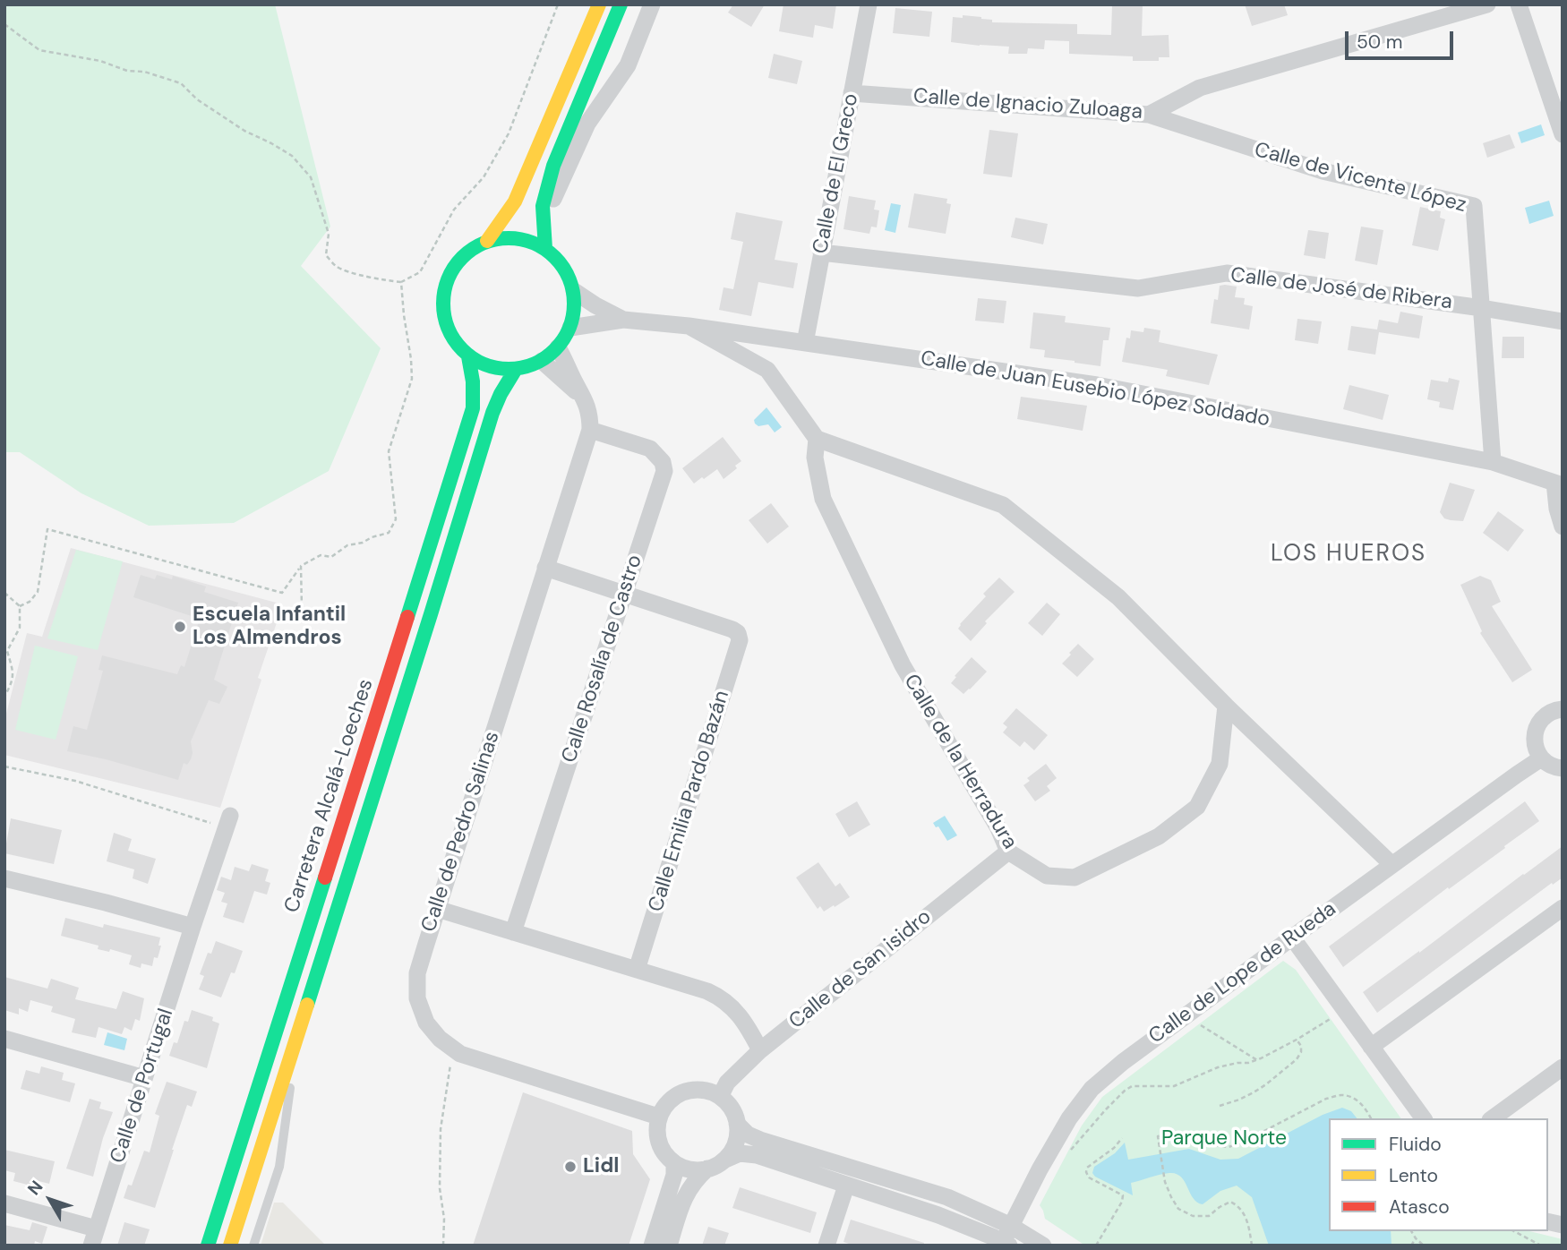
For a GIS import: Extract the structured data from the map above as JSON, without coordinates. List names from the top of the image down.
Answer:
{
  "streets": {
    "main road": ["Carretera Alcalá-Loeches"],
    "street": [
      "Calle de Ignacio Zuloaga",
      "Calle de El Greco",
      "Calle de Vicente López",
      "Calle de José de Ribera",
      "Calle de Juan Eusebio López Soldado",
      "Calle Rosalía de Castro",
      "Calle de la Herradura",
      "Calle Emilia Pardo Bazán",
      "Calle de Pedro Salinas",
      "Calle de San isidro",
      "Calle de Lope de Rueda",
      "Calle de Portugal"
    ]
  },
  "crossings": [
    ["Calle de Ignacio Zuloaga", "Calle de El Greco"],
    ["Calle de Ignacio Zuloaga", "Calle de Vicente López"],
    ["Calle de El Greco", "Calle de José de Ribera"],
    ["Calle de El Greco", "Calle de Juan Eusebio López Soldado"],
    ["Calle de Vicente López", "Calle de José de Ribera"],
    ["Calle de Vicente López", "Calle de Juan Eusebio López Soldado"],
    ["Calle de Juan Eusebio López Soldado", "Carretera Alcalá-Loeches"],
    ["Calle de Juan Eusebio López Soldado", "Calle de Pedro Salinas"],
    ["Calle Rosalía de Castro", "Calle Emilia Pardo Bazán"],
    ["Calle Rosalía de Castro", "Calle de Pedro Salinas"],
    ["Calle de la Herradura", "Calle de San isidro"],
    ["Carretera Alcalá-Loeches", "Calle de Pedro Salinas"],
    ["Calle de Pedro Salinas", "Calle de San isidro"]
  ],
  "districts": ["LOS HUEROS"],
  "parks": ["Parque Norte"],
  "places": ["Escuela Infantil Los Almendros", "Lidl"],
  "legend": ["Fluido", "Lento", "Atasco"],
  "scale_bar": "50 m",
  "north": "top left"
}
